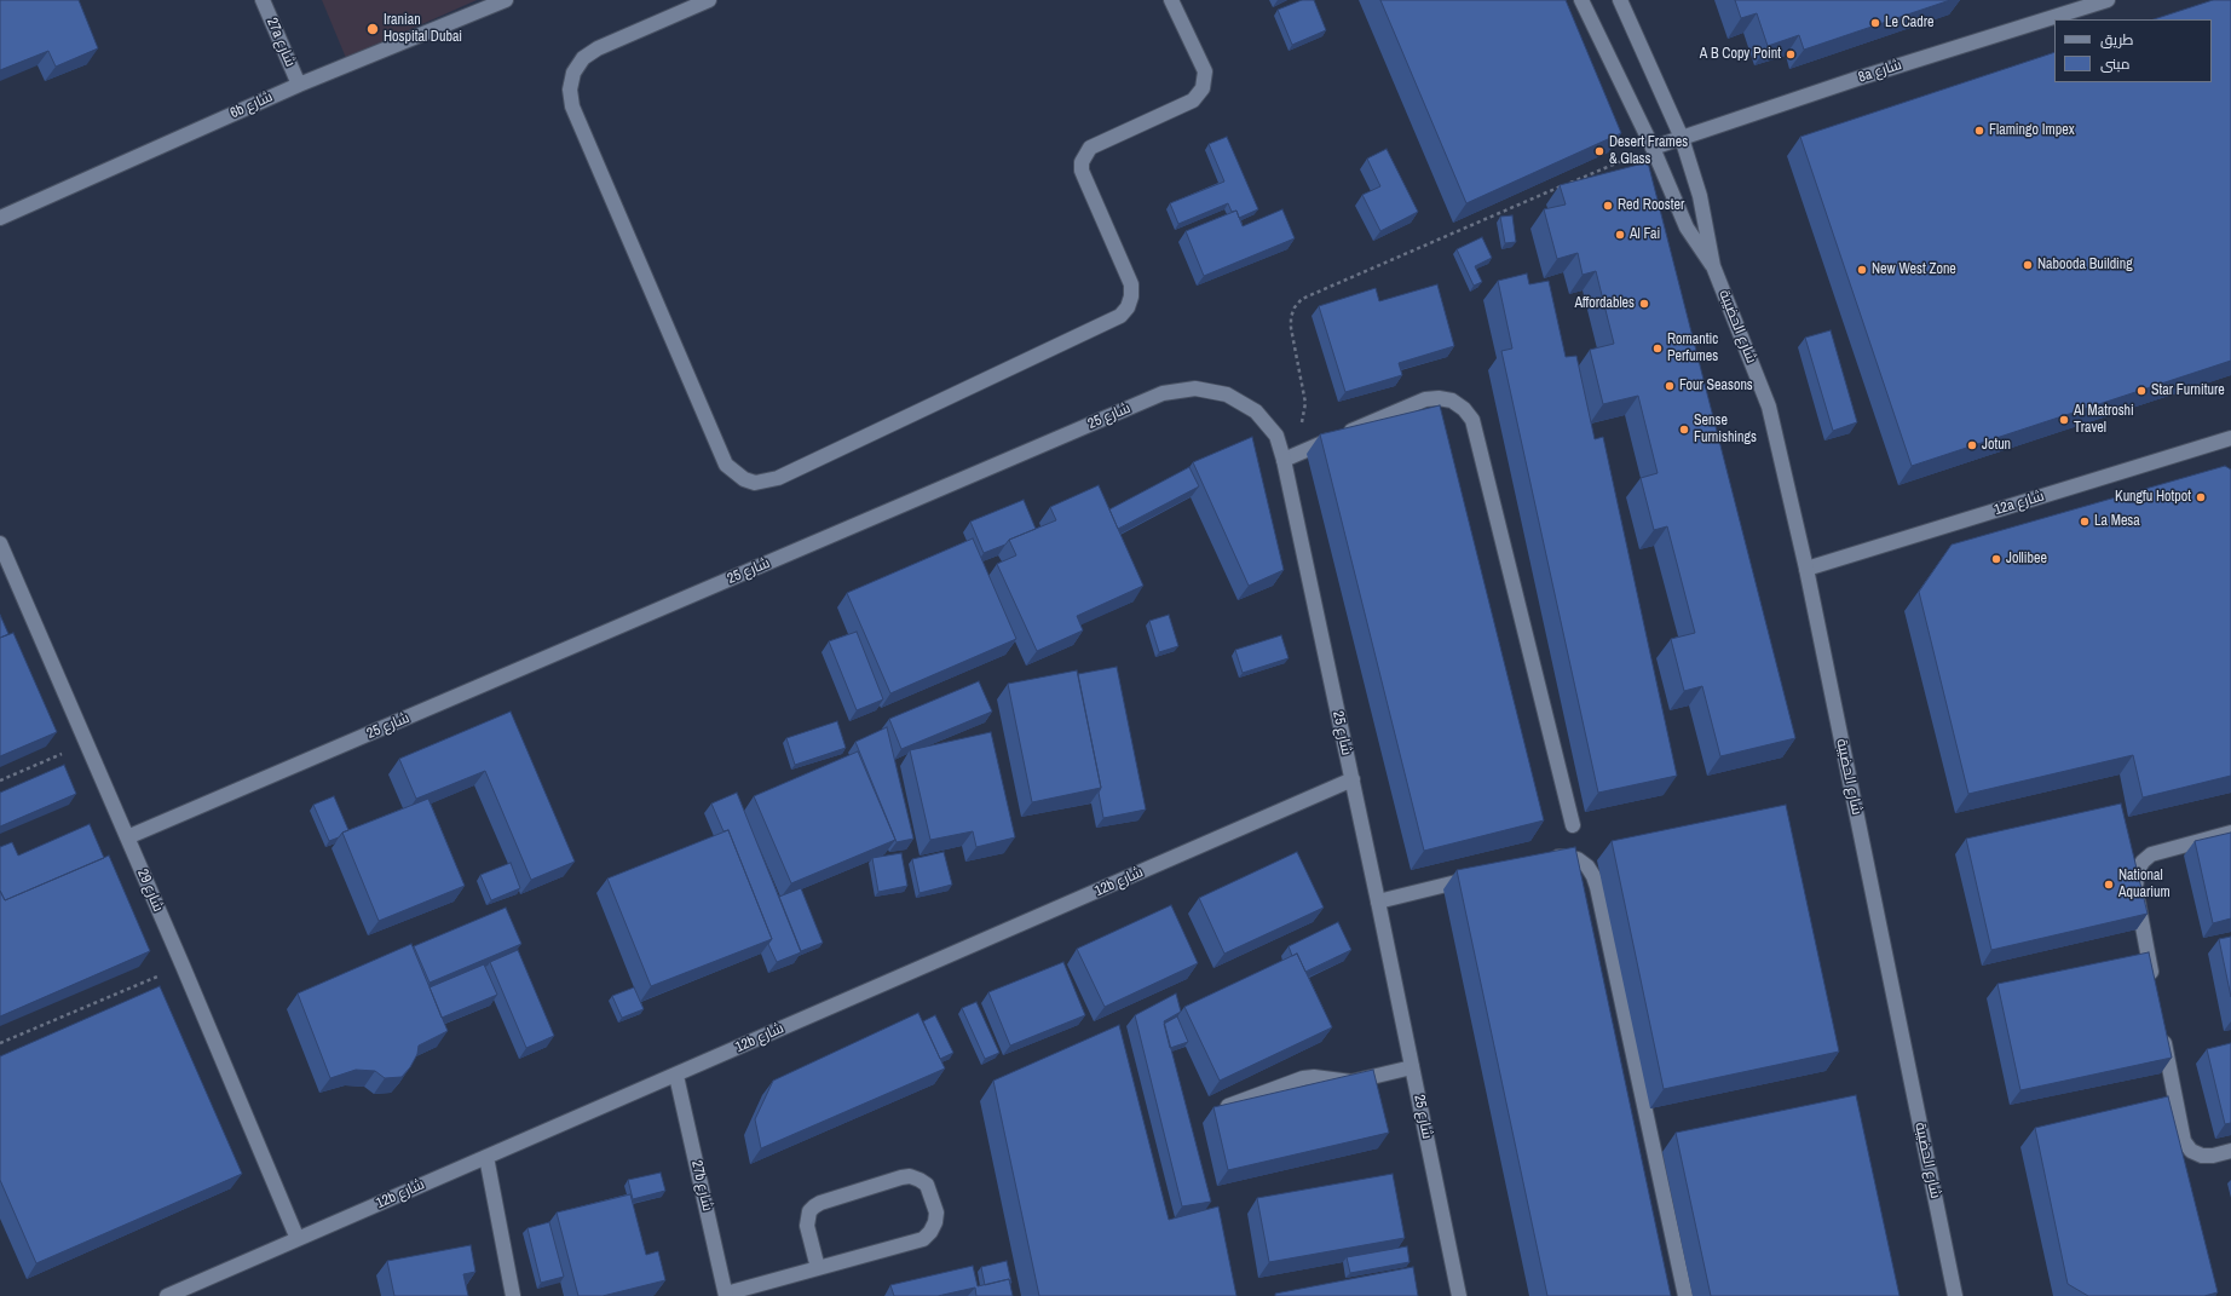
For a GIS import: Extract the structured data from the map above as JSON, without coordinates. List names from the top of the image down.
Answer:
{
  "streets": {
    "street": [
      "27a شارع",
      "8a شارع",
      "6b شارع",
      "شارع الحضيبة",
      "شارع 25",
      "12a شارع",
      "12b شارع",
      "شارع 29",
      "27b شارع"
    ]
  },
  "crossings": [
    ["27a شارع", "6b شارع"],
    ["8a شارع", "شارع الحضيبة"],
    ["شارع الحضيبة", "12a شارع"],
    ["شارع 25", "12b شارع"],
    ["شارع 25", "شارع 29"],
    ["12b شارع", "شارع 29"],
    ["12b شارع", "27b شارع"]
  ],
  "places": [
    "Le Cadre",
    "Iranian Hospital Dubai",
    "A B Copy Point",
    "Flamingo Impex",
    "Desert Frames & Glass",
    "Red Rooster",
    "Al Fai",
    "Nabooda Building",
    "New West Zone",
    "Affordables",
    "Romantic Perfumes",
    "Four Seasons",
    "Star Furniture",
    "Al Matroshi Travel",
    "Sense Furnishings",
    "Jotun",
    "Kungfu Hotpot",
    "La Mesa",
    "Jollibee",
    "National Aquarium"
  ],
  "legend": ["طريق", "مبنى"]
}
